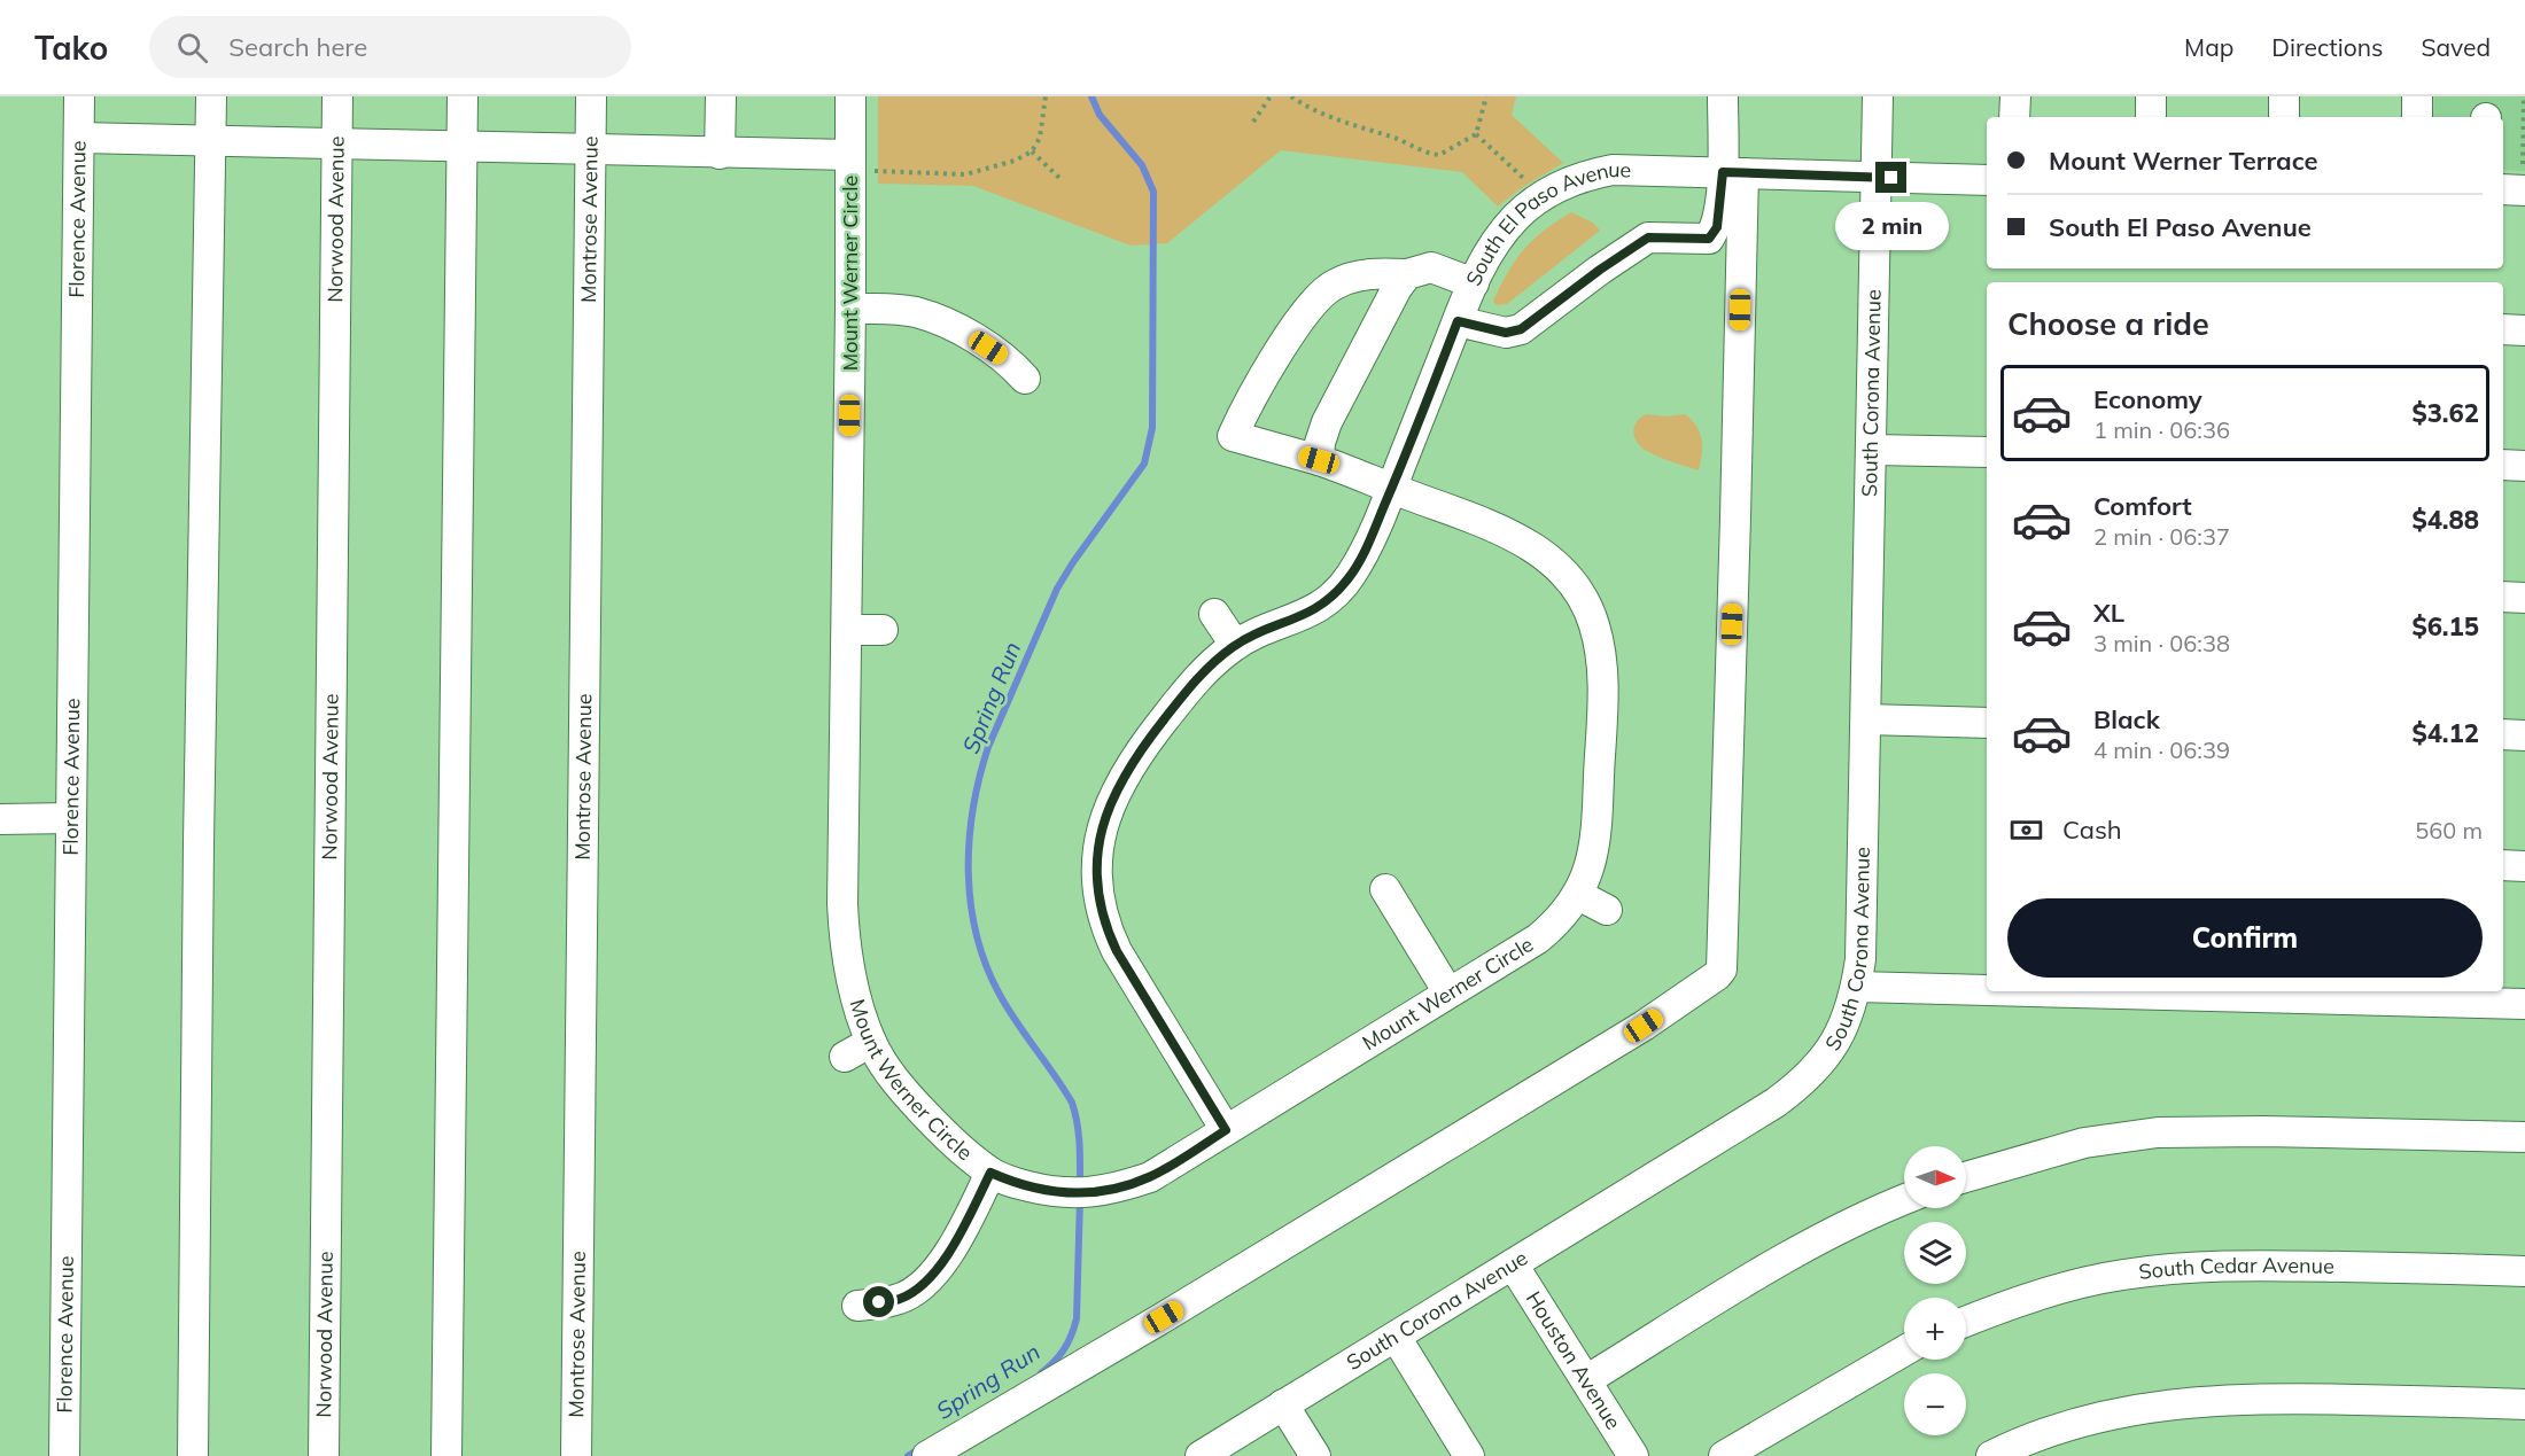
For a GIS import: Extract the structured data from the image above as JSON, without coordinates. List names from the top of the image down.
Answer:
{
  "streets": {
    "street": [
      "Florence Avenue",
      "Norwood Avenue",
      "Montrose Avenue",
      "South El Paso Avenue",
      "Mount Werner Circle",
      "South Corona Avenue",
      "South Cedar Avenue",
      "Houston Avenue"
    ]
  },
  "crossings": [
    ["South El Paso Avenue", "Mount Werner Circle"],
    ["South El Paso Avenue", "South Corona Avenue"],
    ["South Corona Avenue", "Houston Avenue"]
  ],
  "water": ["Spring Run"],
  "north": "right",
  "page": {
    "header": "Tako",
    "search": "Search here",
    "nav": ["Map", "Directions", "Saved"],
    "banner": ["Mount Werner Terrace", "South El Paso Avenue"],
    "bubble": "2 min",
    "heading": "Choose a ride",
    "list": [
      {
        "name": "Economy",
        "note": "1 min · 06:36",
        "value": "$3.62"
      },
      {
        "name": "Comfort",
        "note": "2 min · 06:37",
        "value": "$4.88"
      },
      {
        "name": "XL",
        "note": "3 min · 06:38",
        "value": "$6.15"
      },
      {
        "name": "Black",
        "note": "4 min · 06:39",
        "value": "$4.12"
      }
    ],
    "pay": ["Cash", "560 m"],
    "buttons": "Confirm",
    "map_buttons": ["+", "−"]
  }
}
